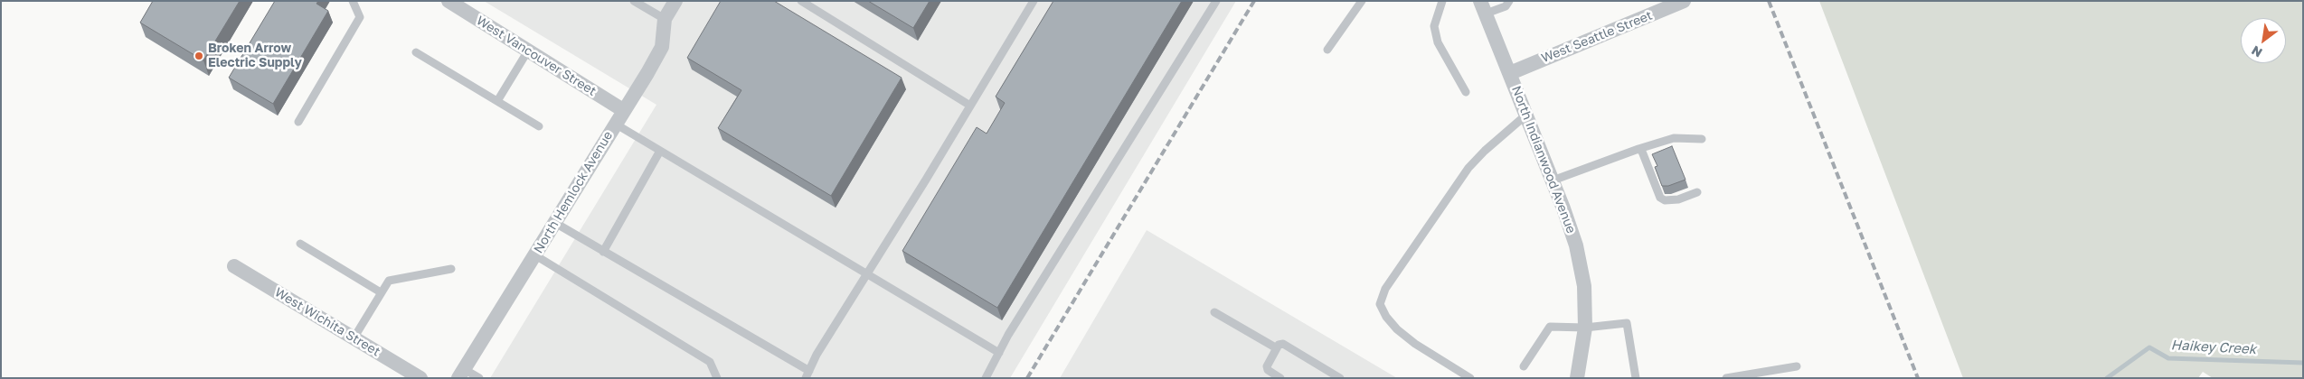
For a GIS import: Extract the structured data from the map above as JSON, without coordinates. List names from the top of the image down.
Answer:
{
  "streets": {
    "street": [
      "West Seattle Street",
      "West Vancouver Street",
      "North Indianwood Avenue",
      "North Hemlock Avenue",
      "West Wichita Street"
    ]
  },
  "crossings": [
    ["West Seattle Street", "North Indianwood Avenue"],
    ["West Vancouver Street", "North Hemlock Avenue"]
  ],
  "water": ["Haikey Creek"],
  "places": ["Broken Arrow Electric Supply"],
  "north": "bottom left"
}
